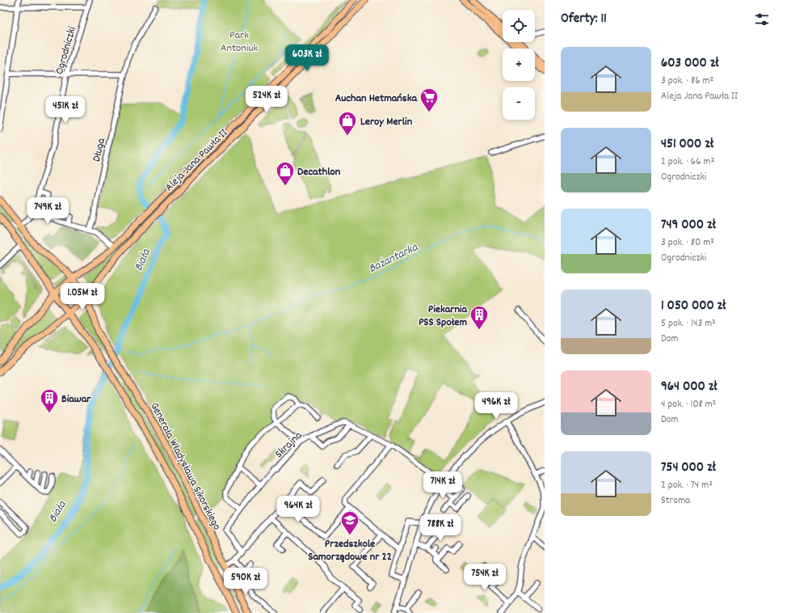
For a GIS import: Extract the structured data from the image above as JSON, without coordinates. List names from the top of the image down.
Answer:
{
  "streets": {
    "main road": ["Aleja Jana Pawła II", "Generała Władysława Sikorskiego"],
    "street": ["Ogrodniczki", "Długa", "Skrajna"]
  },
  "crossings": [
    ["Ogrodniczki", "Generała Władysława Sikorskiego"],
    ["Aleja Jana Pawła II", "Generała Władysława Sikorskiego"]
  ],
  "water": ["Bażantarka", "Biała"],
  "parks": ["Park Antoniuk"],
  "places": {
    "supermarket": ["Auchan Hetmańska"],
    "shop": ["Leroy Merlin", "Decathlon"],
    "building": ["Piekarnia PSS Społem", "Biawar"],
    "school or university": ["Przedszkole Samorządowe nr 22"]
  },
  "page": {
    "heading": "Oferty: 11",
    "map_buttons": ["+", "−"],
    "list": [
      {
        "name": "603 000 zł",
        "note": "3 pok. · 86 m² · Aleja Jana Pawła II"
      },
      {
        "name": "451 000 zł",
        "note": "2 pok. · 66 m² · Ogrodniczki"
      },
      {
        "name": "749 000 zł",
        "note": "3 pok. · 80 m² · Ogrodniczki"
      },
      {
        "name": "1 050 000 zł",
        "note": "5 pok. · 143 m² · Dom"
      },
      {
        "name": "964 000 zł",
        "note": "4 pok. · 108 m² · Dom"
      },
      {
        "name": "754 000 zł",
        "note": "2 pok. · 74 m² · Stroma"
      }
    ],
    "price": [
      "603K zł",
      "524K zł",
      "451K zł",
      "749K zł",
      "1.05M zł",
      "496K zł",
      "714K zł",
      "964K zł",
      "788K zł",
      "754K zł",
      "590K zł"
    ]
  }
}
